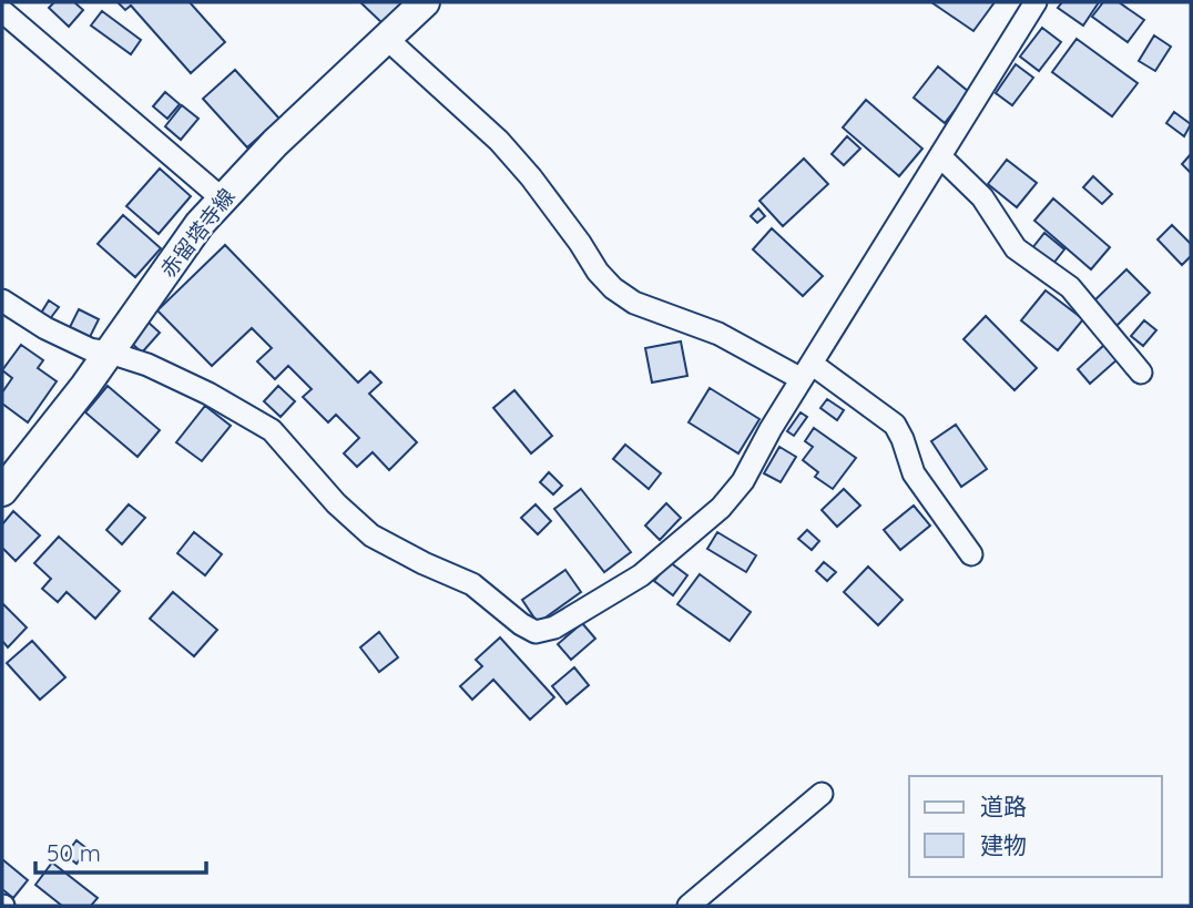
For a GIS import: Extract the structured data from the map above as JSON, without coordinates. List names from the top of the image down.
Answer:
{
  "streets": {
    "main road": ["赤留塔寺線"]
  },
  "legend": ["道路", "建物"],
  "scale_bar": "50 m"
}
